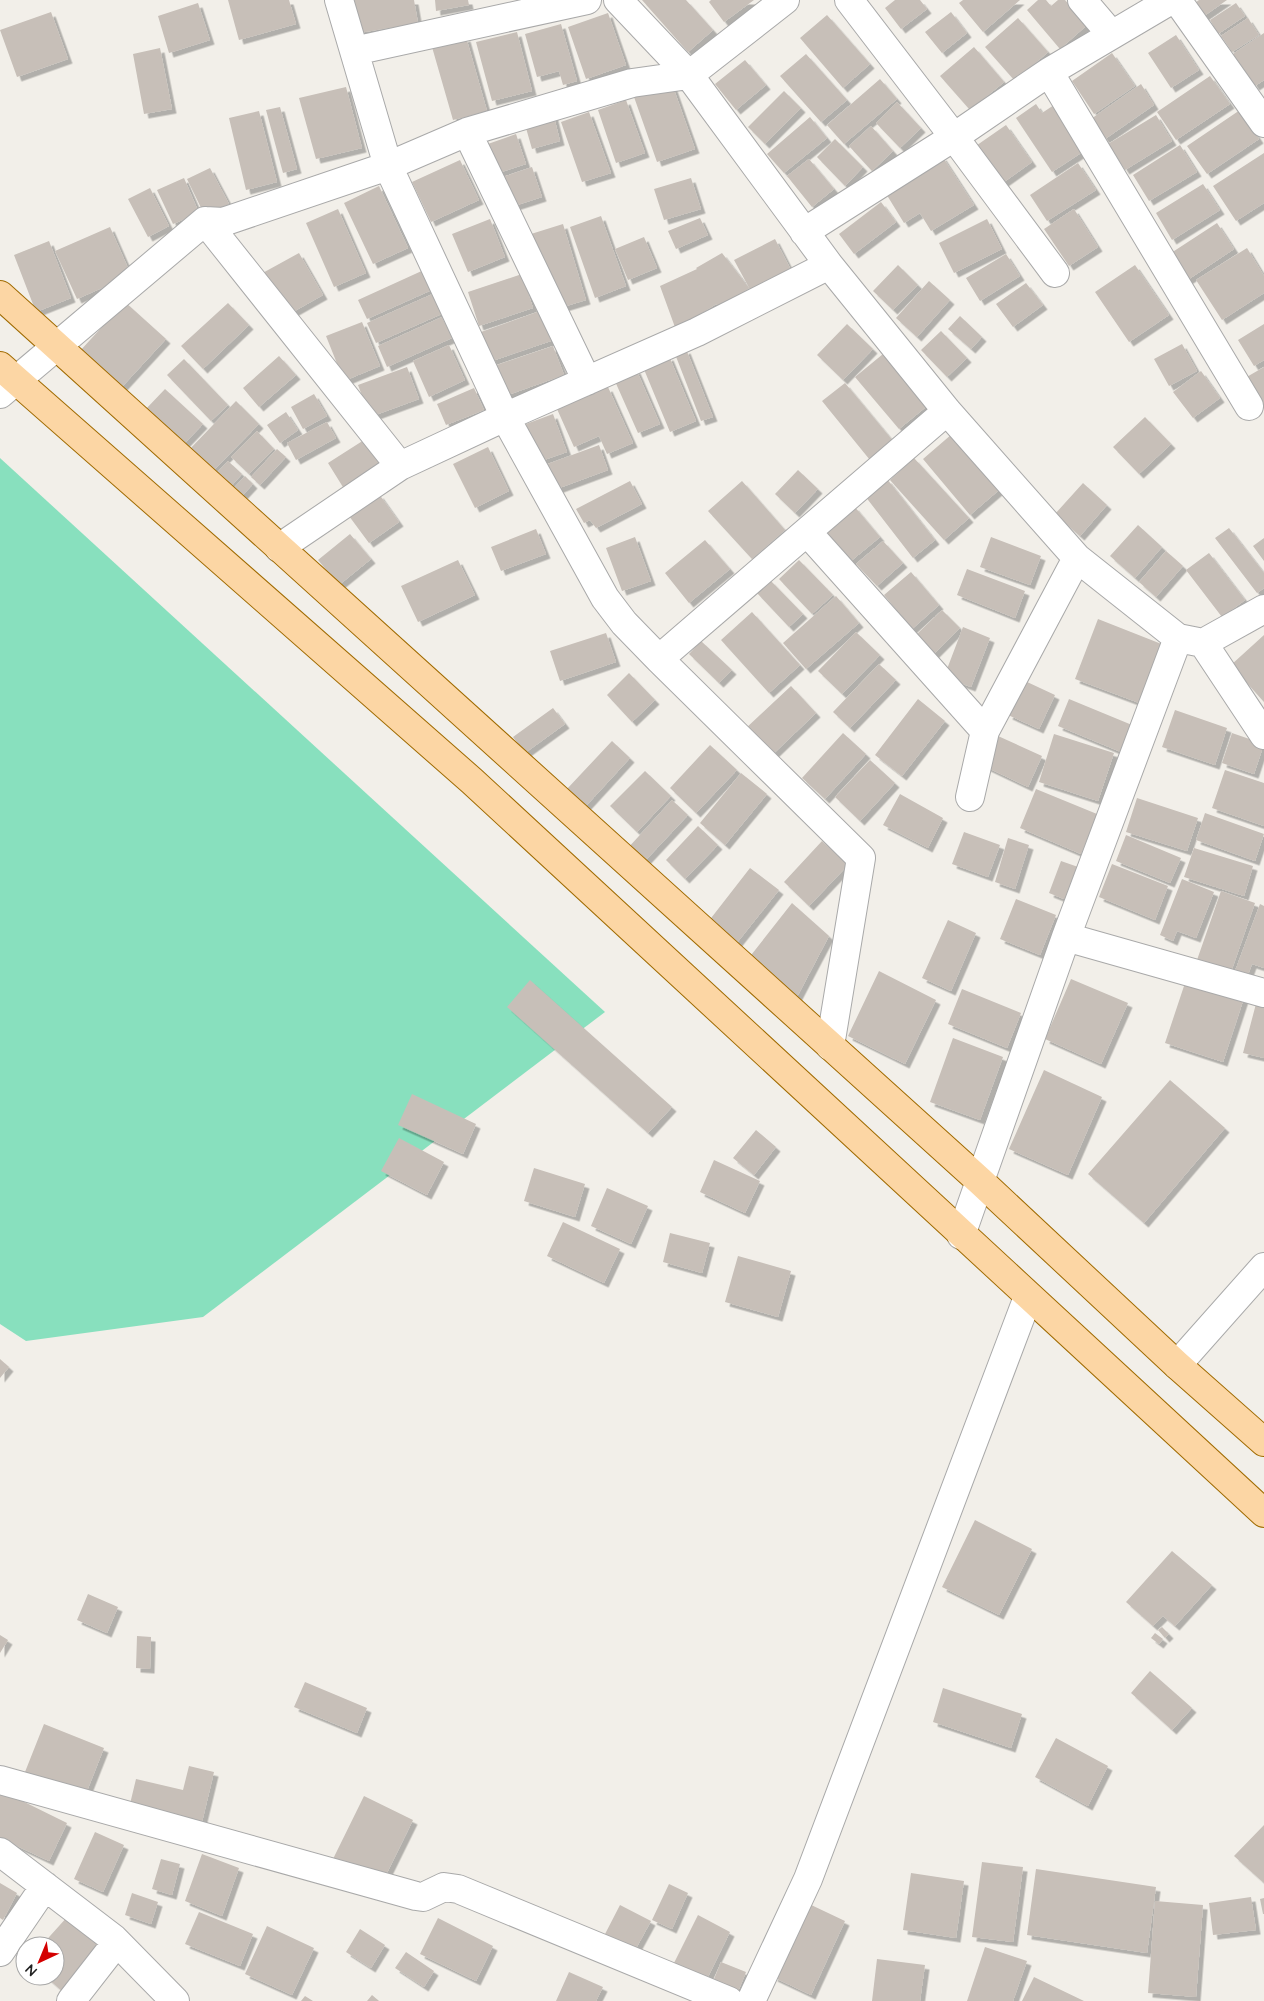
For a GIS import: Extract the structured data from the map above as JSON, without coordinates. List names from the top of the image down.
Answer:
{
  "north": "bottom left"
}
